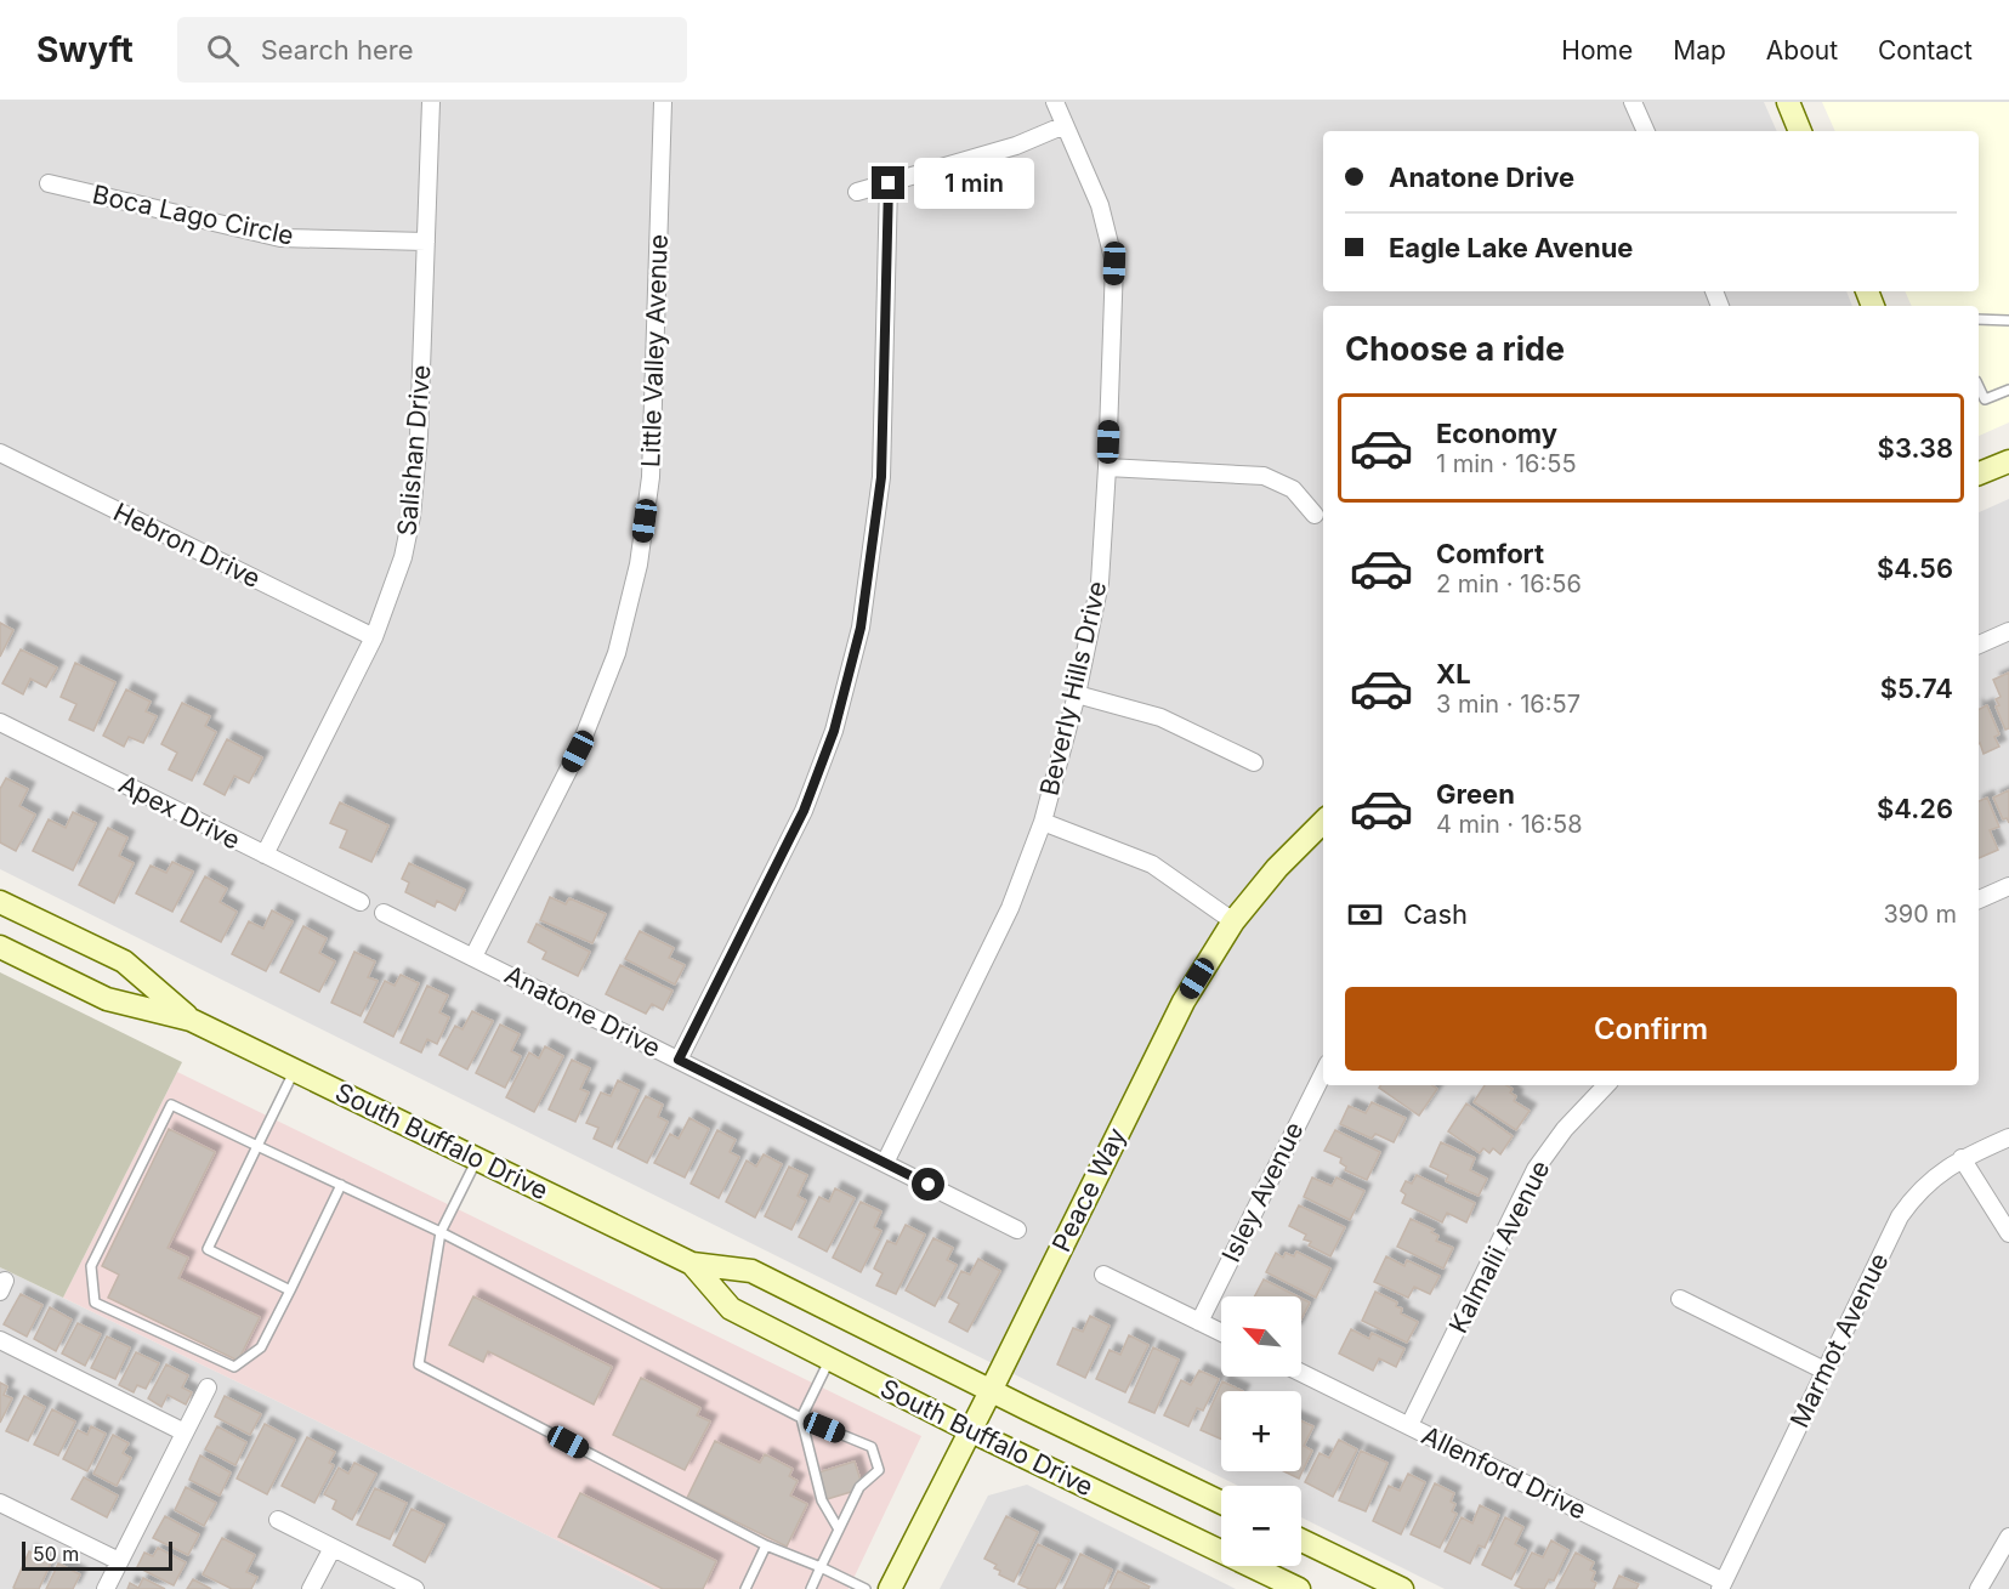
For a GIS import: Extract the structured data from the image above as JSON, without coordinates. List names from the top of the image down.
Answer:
{
  "streets": {
    "main road": ["South Buffalo Drive", "Peace Way"],
    "street": [
      "Boca Lago Circle",
      "Little Valley Avenue",
      "Salishan Drive",
      "Hebron Drive",
      "Beverly Hills Drive",
      "Apex Drive",
      "Anatone Drive",
      "Isley Avenue",
      "Kalmalii Avenue",
      "Marmot Avenue",
      "Allenford Drive"
    ]
  },
  "crossings": [
    ["Boca Lago Circle", "Salishan Drive"],
    ["Little Valley Avenue", "Anatone Drive"],
    ["Salishan Drive", "Hebron Drive"],
    ["Salishan Drive", "Apex Drive"],
    ["Beverly Hills Drive", "Anatone Drive"],
    ["South Buffalo Drive", "Peace Way"],
    ["Kalmalii Avenue", "Allenford Drive"],
    ["Marmot Avenue", "Allenford Drive"]
  ],
  "scale_bar": "50 m",
  "north": "top left",
  "page": {
    "header": "Swyft",
    "search": "Search here",
    "nav": [
      "Home",
      "Map",
      "About",
      "Contact"
    ],
    "banner": ["Anatone Drive", "Eagle Lake Avenue"],
    "bubble": "1 min",
    "heading": "Choose a ride",
    "list": [
      {
        "name": "Economy",
        "note": "1 min · 16:55",
        "value": "$3.38"
      },
      {
        "name": "Comfort",
        "note": "2 min · 16:56",
        "value": "$4.56"
      },
      {
        "name": "XL",
        "note": "3 min · 16:57",
        "value": "$5.74"
      },
      {
        "name": "Green",
        "note": "4 min · 16:58",
        "value": "$4.26"
      }
    ],
    "pay": ["Cash", "390 m"],
    "buttons": "Confirm",
    "map_buttons": ["+", "−"],
    "scale": "50 m"
  }
}
